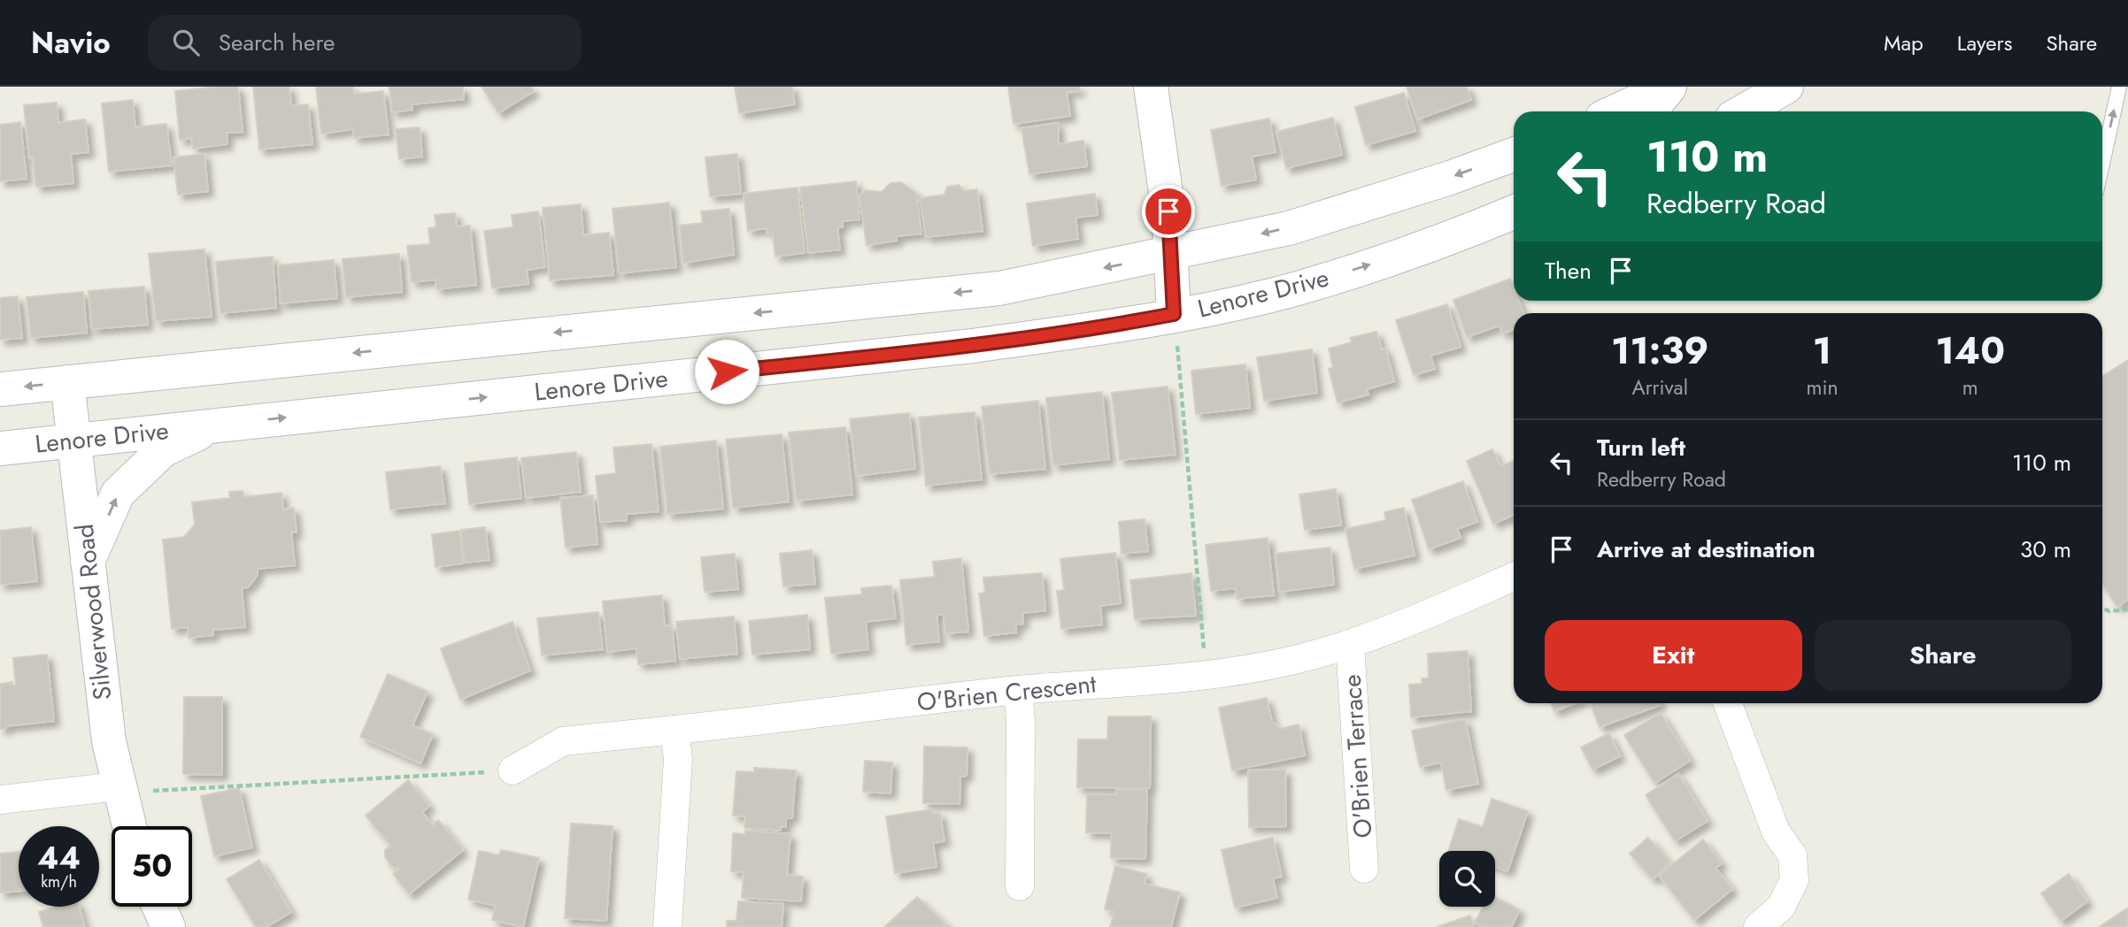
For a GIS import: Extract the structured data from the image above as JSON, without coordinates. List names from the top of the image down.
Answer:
{
  "streets": {
    "main road": ["Lenore Drive", "Silverwood Road"],
    "street": ["O'Brien Crescent", "O'Brien Terrace"]
  },
  "crossings": [
    ["Lenore Drive", "Silverwood Road"],
    ["O'Brien Crescent", "O'Brien Terrace"]
  ],
  "page": {
    "header": "Navio",
    "search": "Search here",
    "nav": ["Map", "Layers", "Share"],
    "turn": ["110 m", "Redberry Road"],
    "then": "Then",
    "eta": [
      "11:39",
      "Arrival",
      "1",
      "min",
      "140",
      "m"
    ],
    "list": [
      {
        "name": "Turn left",
        "note": "Redberry Road",
        "value": "110 m"
      },
      {
        "name": "Arrive at destination",
        "value": "30 m"
      }
    ],
    "buttons": ["Exit", "Share"],
    "speed": "44 km/h",
    "limit": "50"
  }
}
